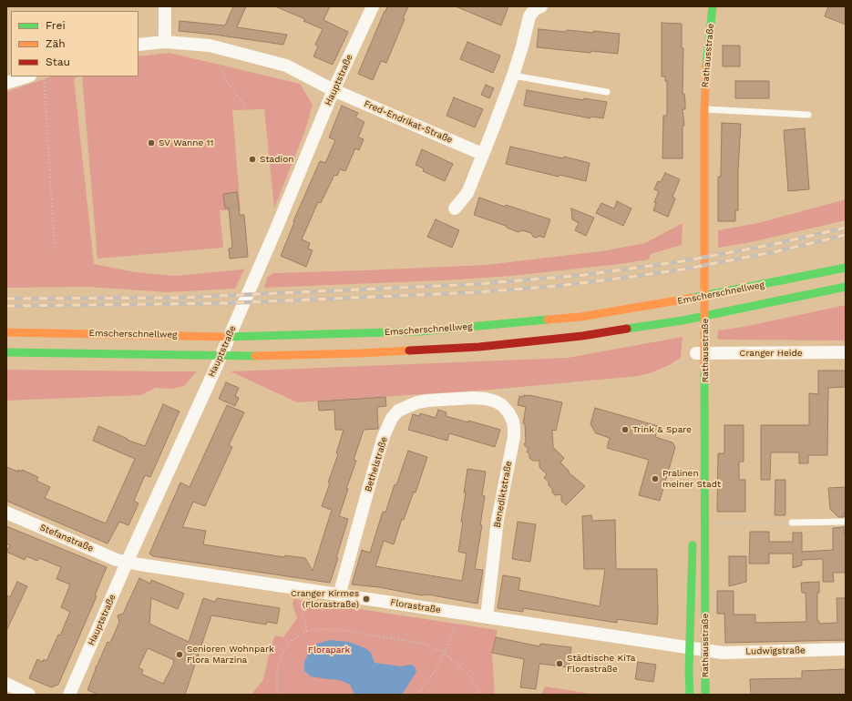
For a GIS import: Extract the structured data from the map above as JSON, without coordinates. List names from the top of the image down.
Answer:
{
  "streets": {
    "main road": ["Rathausstraße", "Emscherschnellweg"],
    "street": [
      "Hauptstraße",
      "Fred-Endrikat-Straße",
      "Cranger Heide",
      "Bethelstraße",
      "Benediktstraße",
      "Stefanstraße",
      "Florastraße",
      "Ludwigstraße"
    ]
  },
  "crossings": [
    ["Rathausstraße", "Cranger Heide"],
    ["Rathausstraße", "Florastraße"],
    ["Rathausstraße", "Ludwigstraße"],
    ["Hauptstraße", "Fred-Endrikat-Straße"],
    ["Hauptstraße", "Stefanstraße"],
    ["Hauptstraße", "Florastraße"],
    ["Bethelstraße", "Benediktstraße"],
    ["Bethelstraße", "Florastraße"],
    ["Benediktstraße", "Florastraße"],
    ["Stefanstraße", "Florastraße"],
    ["Florastraße", "Ludwigstraße"]
  ],
  "parks": ["Florapark"],
  "places": [
    "SV Wanne 11",
    "Stadion",
    "Trink & Spare",
    "Pralinen meiner Stadt",
    "Cranger Kirmes (Florastraße)",
    "Senioren Wohnpark Flora Marzina",
    "Städtische KiTa Florastraße"
  ],
  "legend": ["Frei", "Zäh", "Stau"]
}
